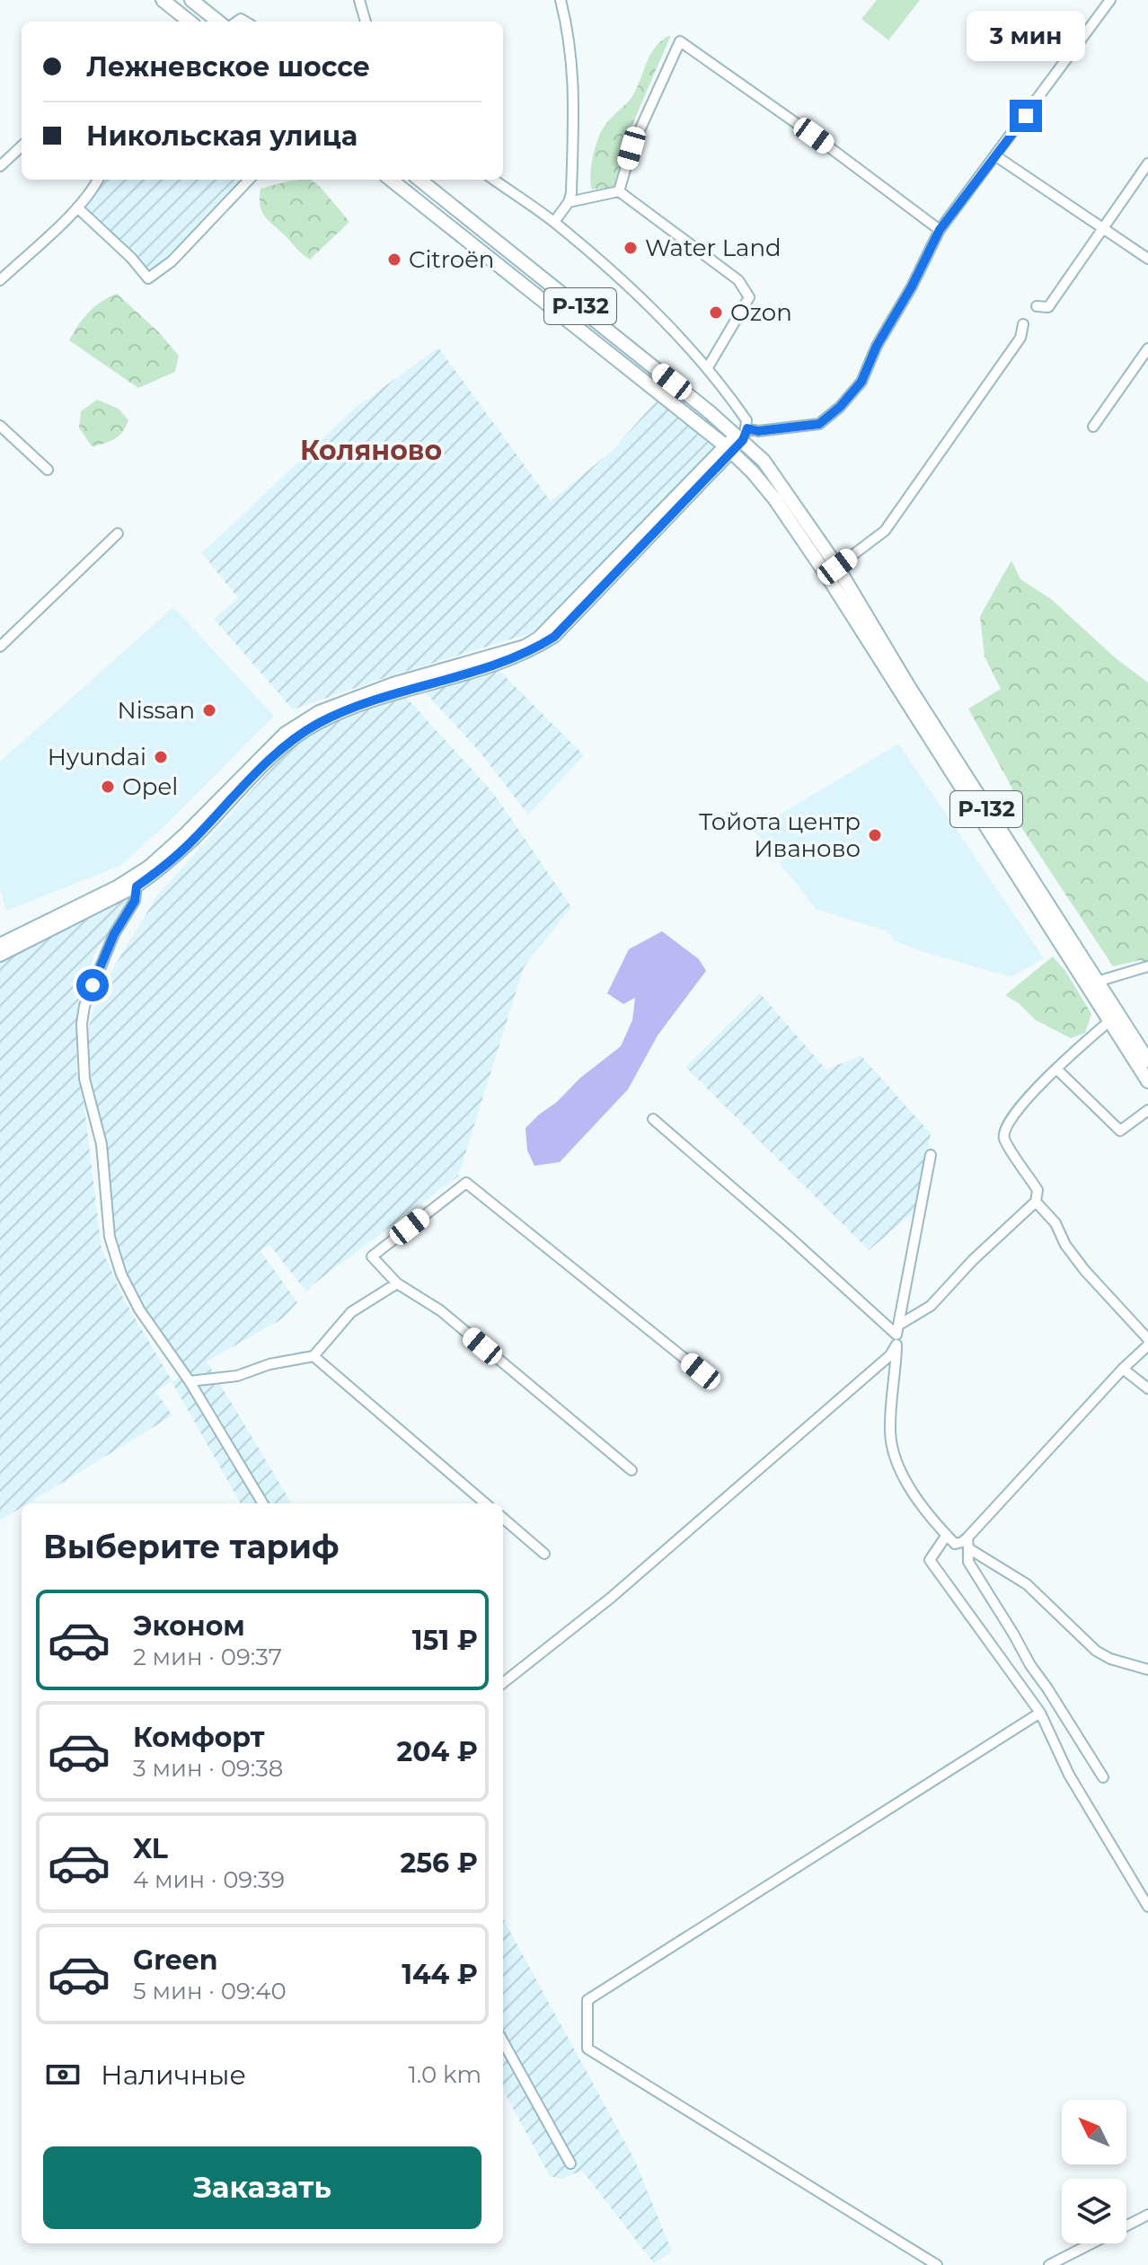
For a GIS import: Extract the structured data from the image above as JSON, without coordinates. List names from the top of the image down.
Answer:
{
  "streets": {
    "highway": ["Р-132"]
  },
  "districts": ["Коляново"],
  "places": [
    "Water Land",
    "Citroën",
    "Ozon",
    "Nissan",
    "Hyundai",
    "Opel",
    "Тойота центр Иваново"
  ],
  "north": "top left",
  "page": {
    "bubble": "3 мин",
    "banner": ["Лежневское шоссе", "Никольская улица"],
    "heading": "Выберите тариф",
    "list": [
      {
        "name": "Эконом",
        "note": "2 мин · 09:37",
        "value": "151 ₽"
      },
      {
        "name": "Комфорт",
        "note": "3 мин · 09:38",
        "value": "204 ₽"
      },
      {
        "name": "XL",
        "note": "4 мин · 09:39",
        "value": "256 ₽"
      },
      {
        "name": "Green",
        "note": "5 мин · 09:40",
        "value": "144 ₽"
      }
    ],
    "pay": ["Наличные", "1.0 km"],
    "buttons": "Заказать"
  }
}
